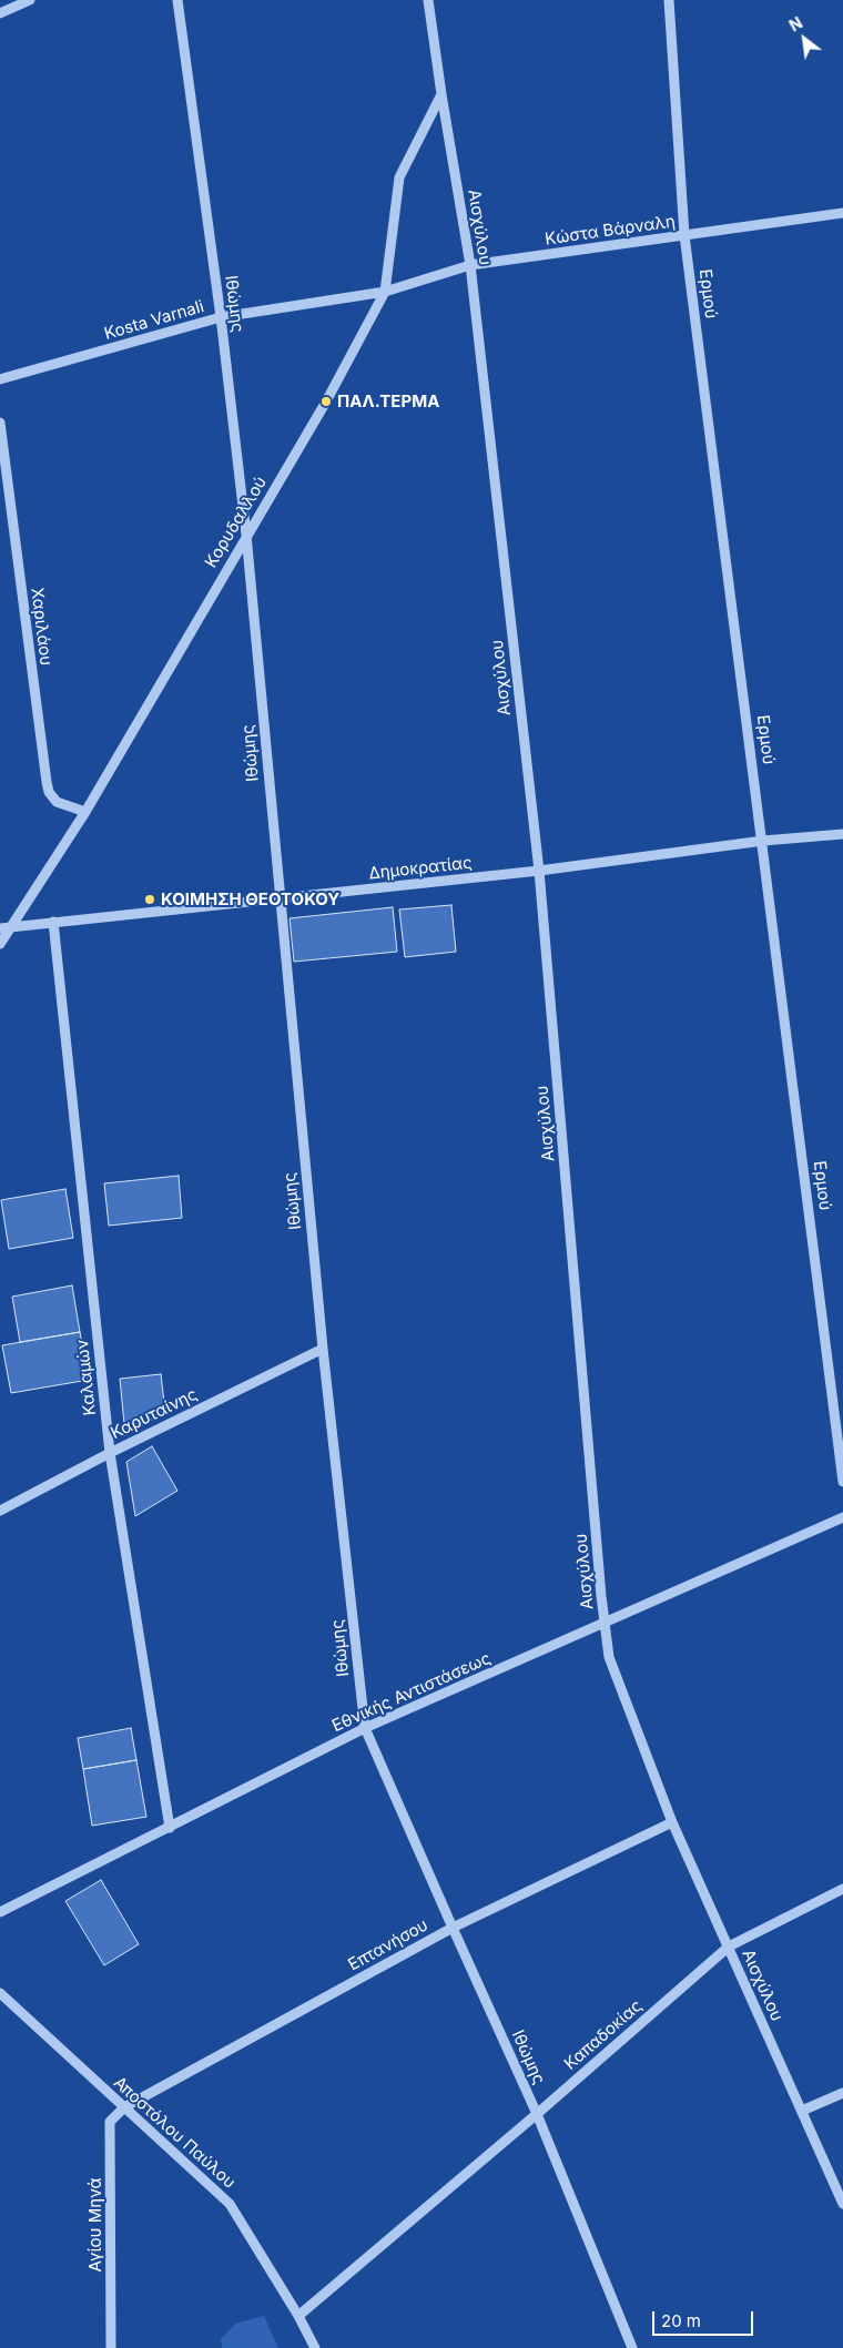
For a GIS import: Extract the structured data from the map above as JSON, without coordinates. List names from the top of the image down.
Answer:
{
  "streets": {
    "street": [
      "Αισχύλου",
      "Κώστα Βάρναλη",
      "Ερμού",
      "Ιθώμης",
      "Kosta Varnali",
      "Κορυδαλλού",
      "Χαριλάου",
      "Δημοκρατίας",
      "Καλαμών",
      "Καρυταίνης",
      "Εθνικής Αντιστάσεως",
      "Επτανήσου",
      "Καπαδοκίας",
      "Αποστόλου Παύλου",
      "Αγίου Μηνά"
    ]
  },
  "crossings": [
    ["Αισχύλου", "Κώστα Βάρναλη"],
    ["Αισχύλου", "Κορυδαλλού"],
    ["Αισχύλου", "Δημοκρατίας"],
    ["Αισχύλου", "Εθνικής Αντιστάσεως"],
    ["Αισχύλου", "Επτανήσου"],
    ["Αισχύλου", "Καπαδοκίας"],
    ["Κώστα Βάρναλη", "Ερμού"],
    ["Κώστα Βάρναλη", "Kosta Varnali"],
    ["Κώστα Βάρναλη", "Κορυδαλλού"],
    ["Ερμού", "Δημοκρατίας"],
    ["Ιθώμης", "Kosta Varnali"],
    ["Ιθώμης", "Κορυδαλλού"],
    ["Ιθώμης", "Δημοκρατίας"],
    ["Ιθώμης", "Καρυταίνης"],
    ["Ιθώμης", "Εθνικής Αντιστάσεως"],
    ["Ιθώμης", "Επτανήσου"],
    ["Ιθώμης", "Καπαδοκίας"],
    ["Kosta Varnali", "Κορυδαλλού"],
    ["Κορυδαλλού", "Χαριλάου"],
    ["Κορυδαλλού", "Δημοκρατίας"],
    ["Δημοκρατίας", "Καλαμών"],
    ["Καλαμών", "Καρυταίνης"],
    ["Καλαμών", "Εθνικής Αντιστάσεως"],
    ["Επτανήσου", "Αποστόλου Παύλου"],
    ["Επτανήσου", "Αγίου Μηνά"],
    ["Καπαδοκίας", "Αποστόλου Παύλου"],
    ["Αποστόλου Παύλου", "Αγίου Μηνά"]
  ],
  "places": ["ΠΑΛ.ΤΕΡΜΑ", "ΚΟΙΜΗΣΗ ΘΕΟΤΟΚΟΥ"],
  "scale_bar": "20 m",
  "north": "top left"
}
